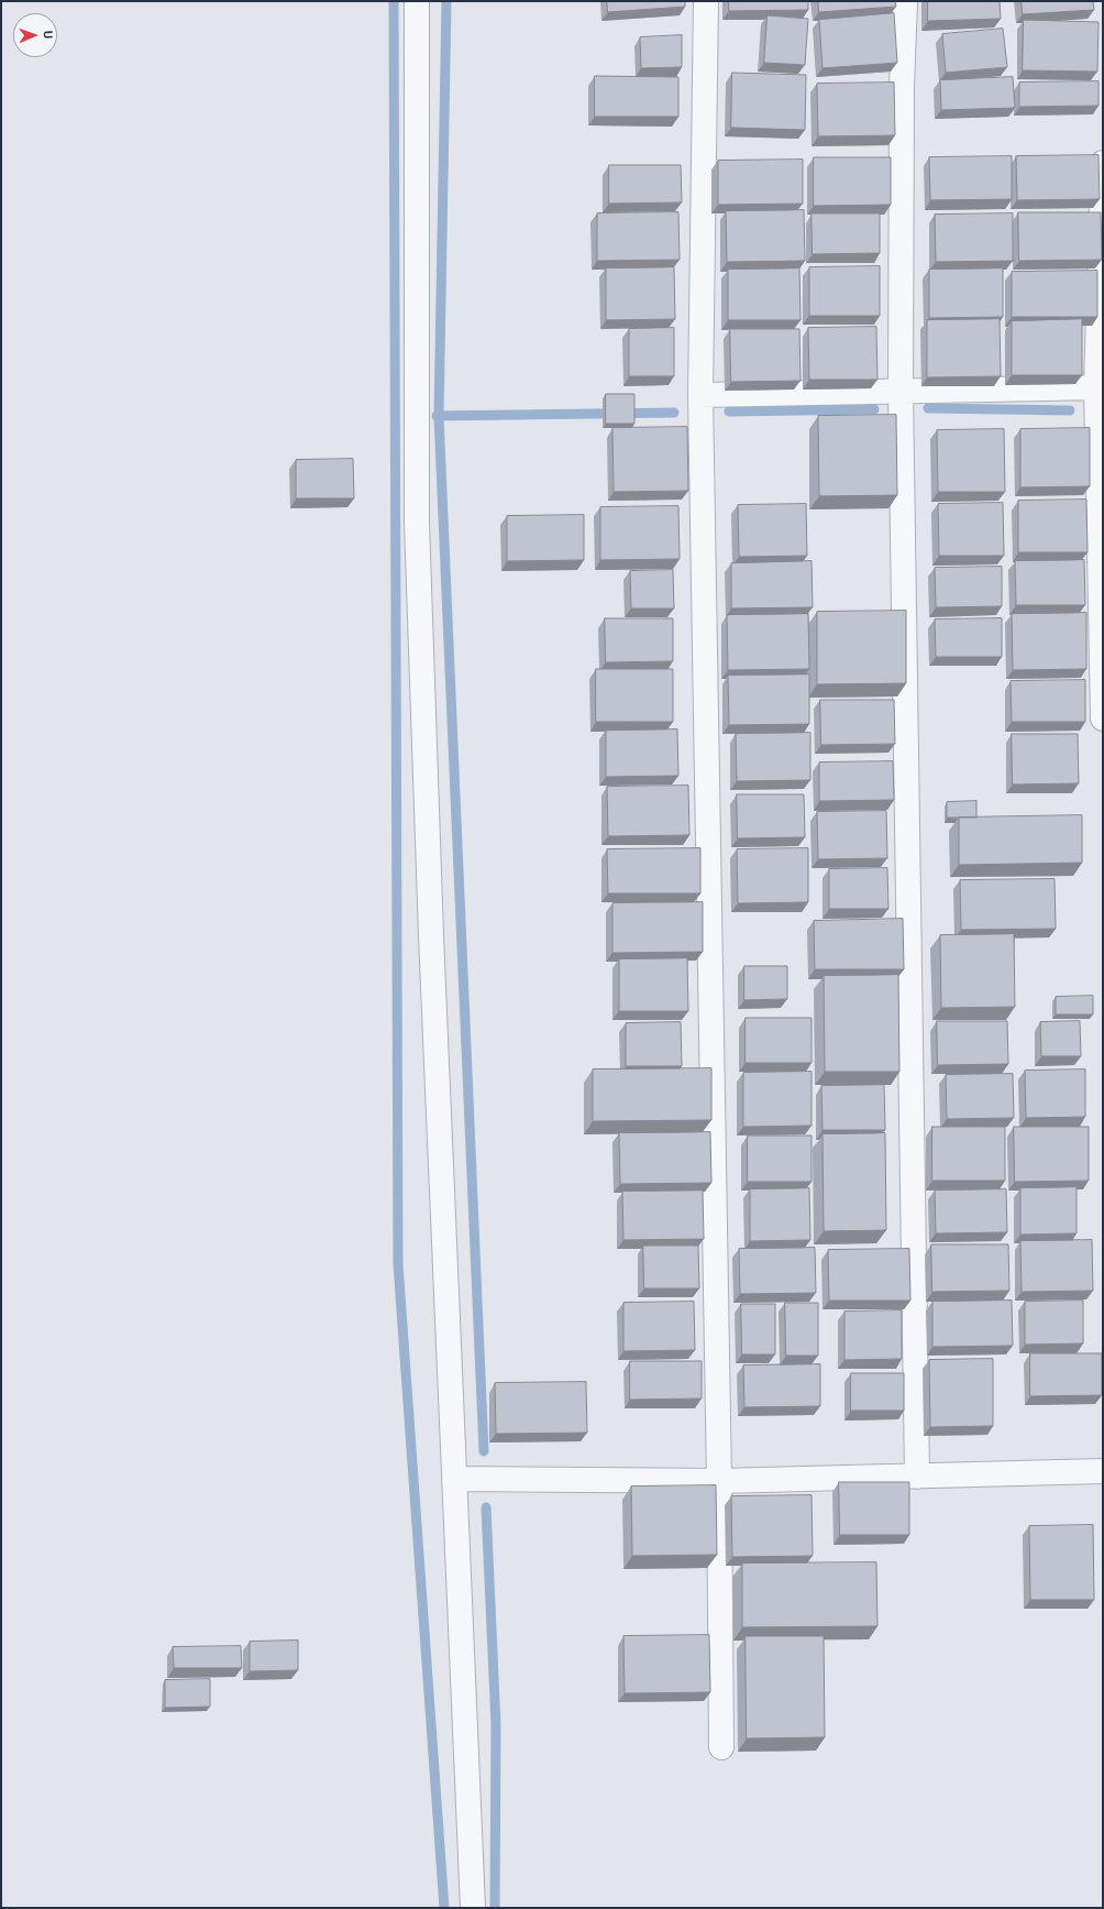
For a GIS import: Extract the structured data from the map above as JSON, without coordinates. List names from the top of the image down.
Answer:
{
  "north": "right"
}
